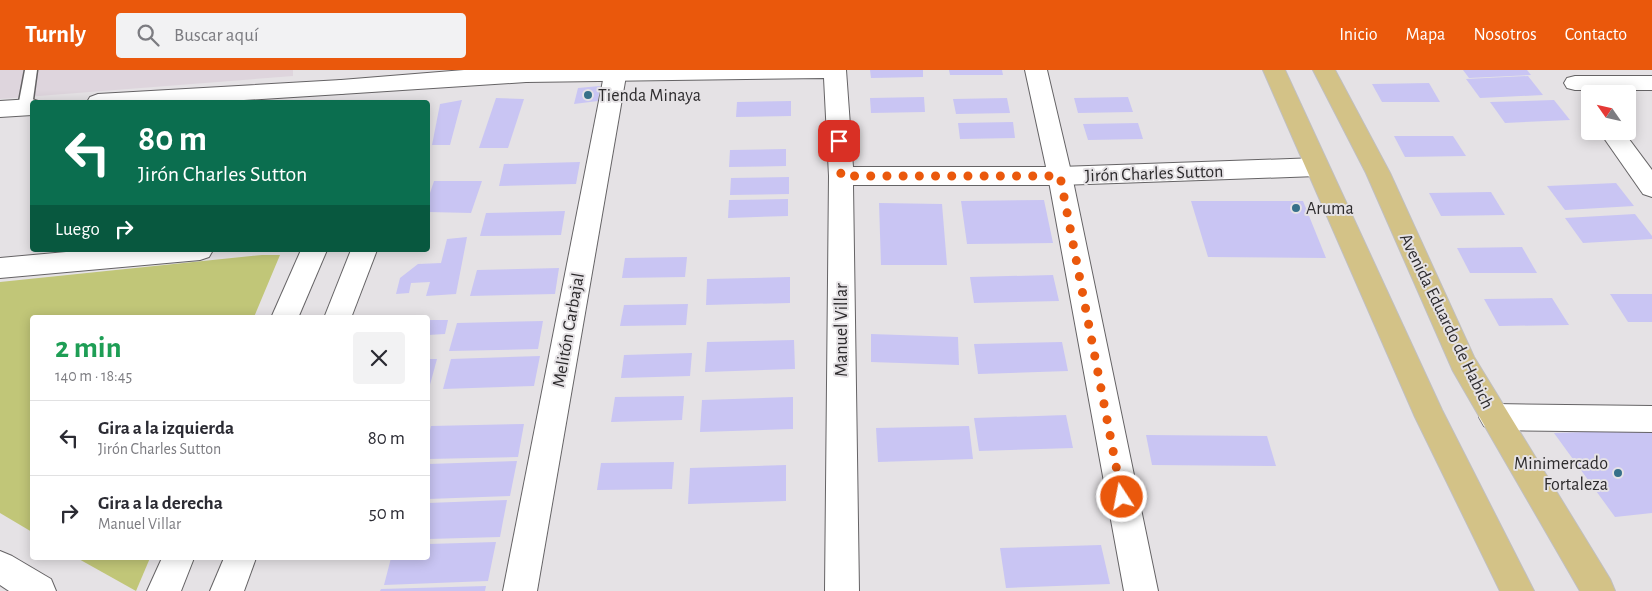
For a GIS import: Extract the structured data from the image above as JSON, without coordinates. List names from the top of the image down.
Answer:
{
  "streets": {
    "main road": ["Avenida Eduardo de Habich"],
    "street": ["Jirón Charles Sutton", "Melitón Carbajal", "Manuel Villar"]
  },
  "crossings": [
    ["Jirón Charles Sutton", "Manuel Villar"]
  ],
  "places": ["Tienda Minaya", "Aruma", "Minimercado Fortaleza"],
  "north": "top left",
  "page": {
    "header": "Turnly",
    "search": "Buscar aquí",
    "nav": [
      "Inicio",
      "Mapa",
      "Nosotros",
      "Contacto"
    ],
    "turn": ["80 m", "Jirón Charles Sutton"],
    "then": "Luego",
    "heading": ["2 min", "140 m · 18:45"],
    "list": [
      {
        "name": "Gira a la izquierda",
        "note": "Jirón Charles Sutton",
        "value": "80 m"
      },
      {
        "name": "Gira a la derecha",
        "note": "Manuel Villar",
        "value": "50 m"
      }
    ]
  }
}
